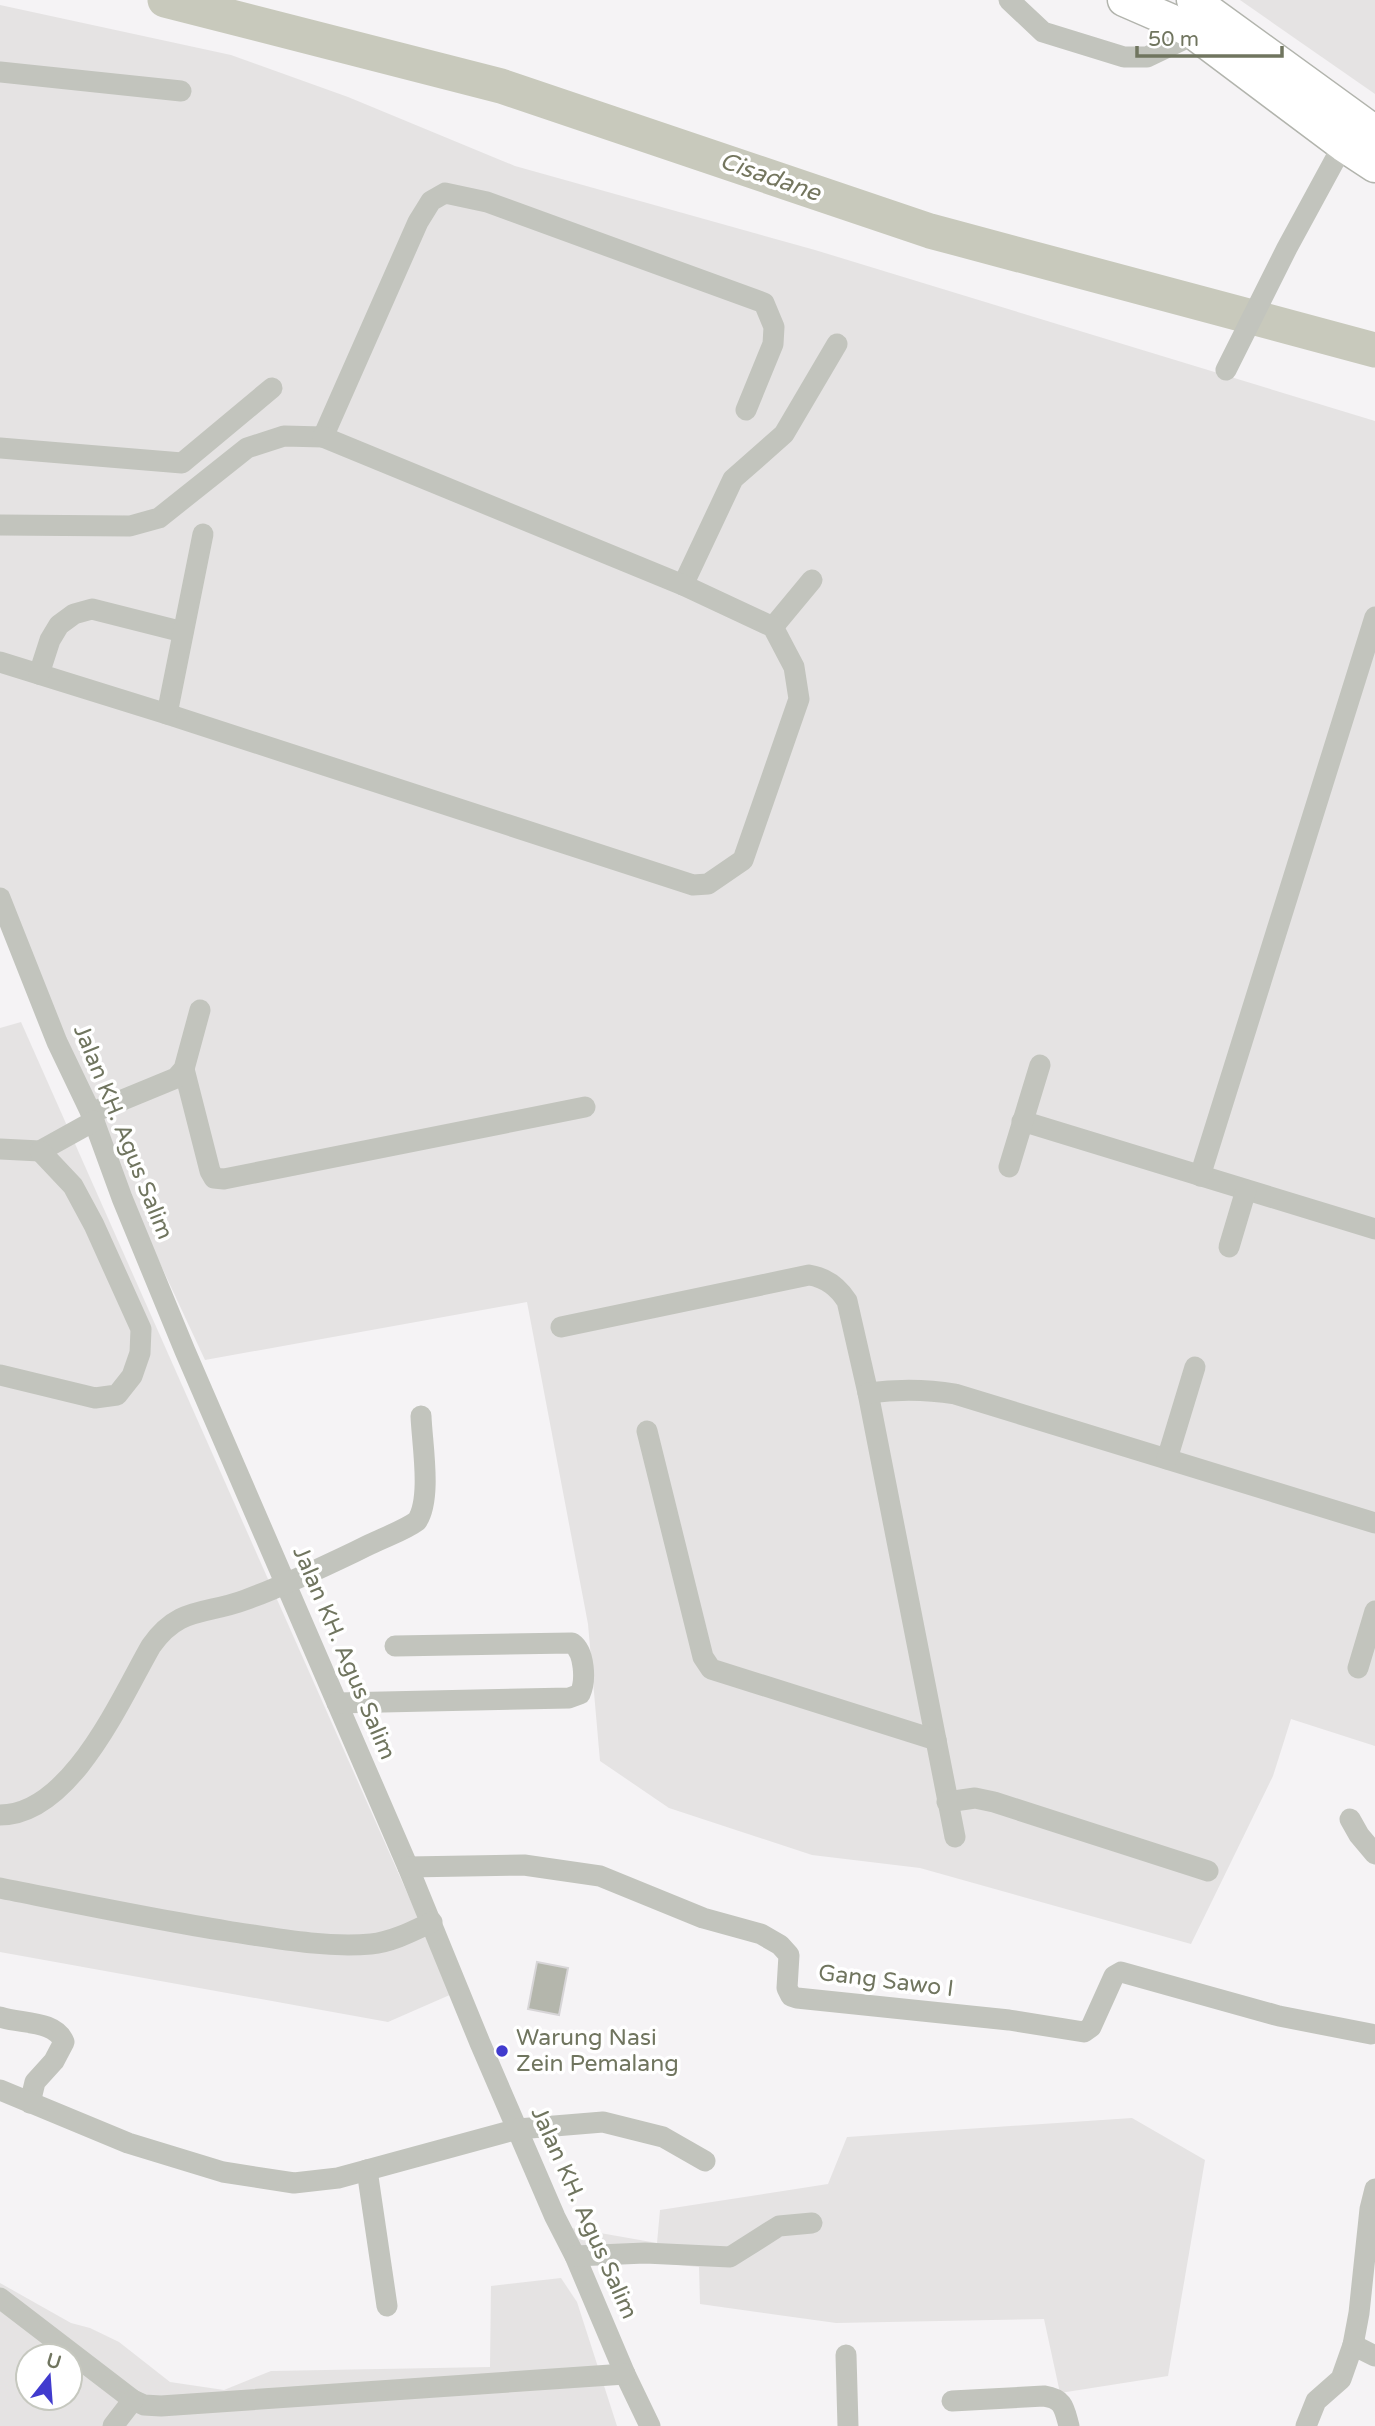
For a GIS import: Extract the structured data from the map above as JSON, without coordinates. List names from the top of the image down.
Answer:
{
  "streets": {
    "street": ["Jalan KH. Agus Salim", "Gang Sawo I"]
  },
  "crossings": [
    ["Jalan KH. Agus Salim", "Gang Sawo I"]
  ],
  "water": ["Cisadane"],
  "places": ["Warung Nasi Zein Pemalang"],
  "scale_bar": "50 m",
  "north": "top"
}
